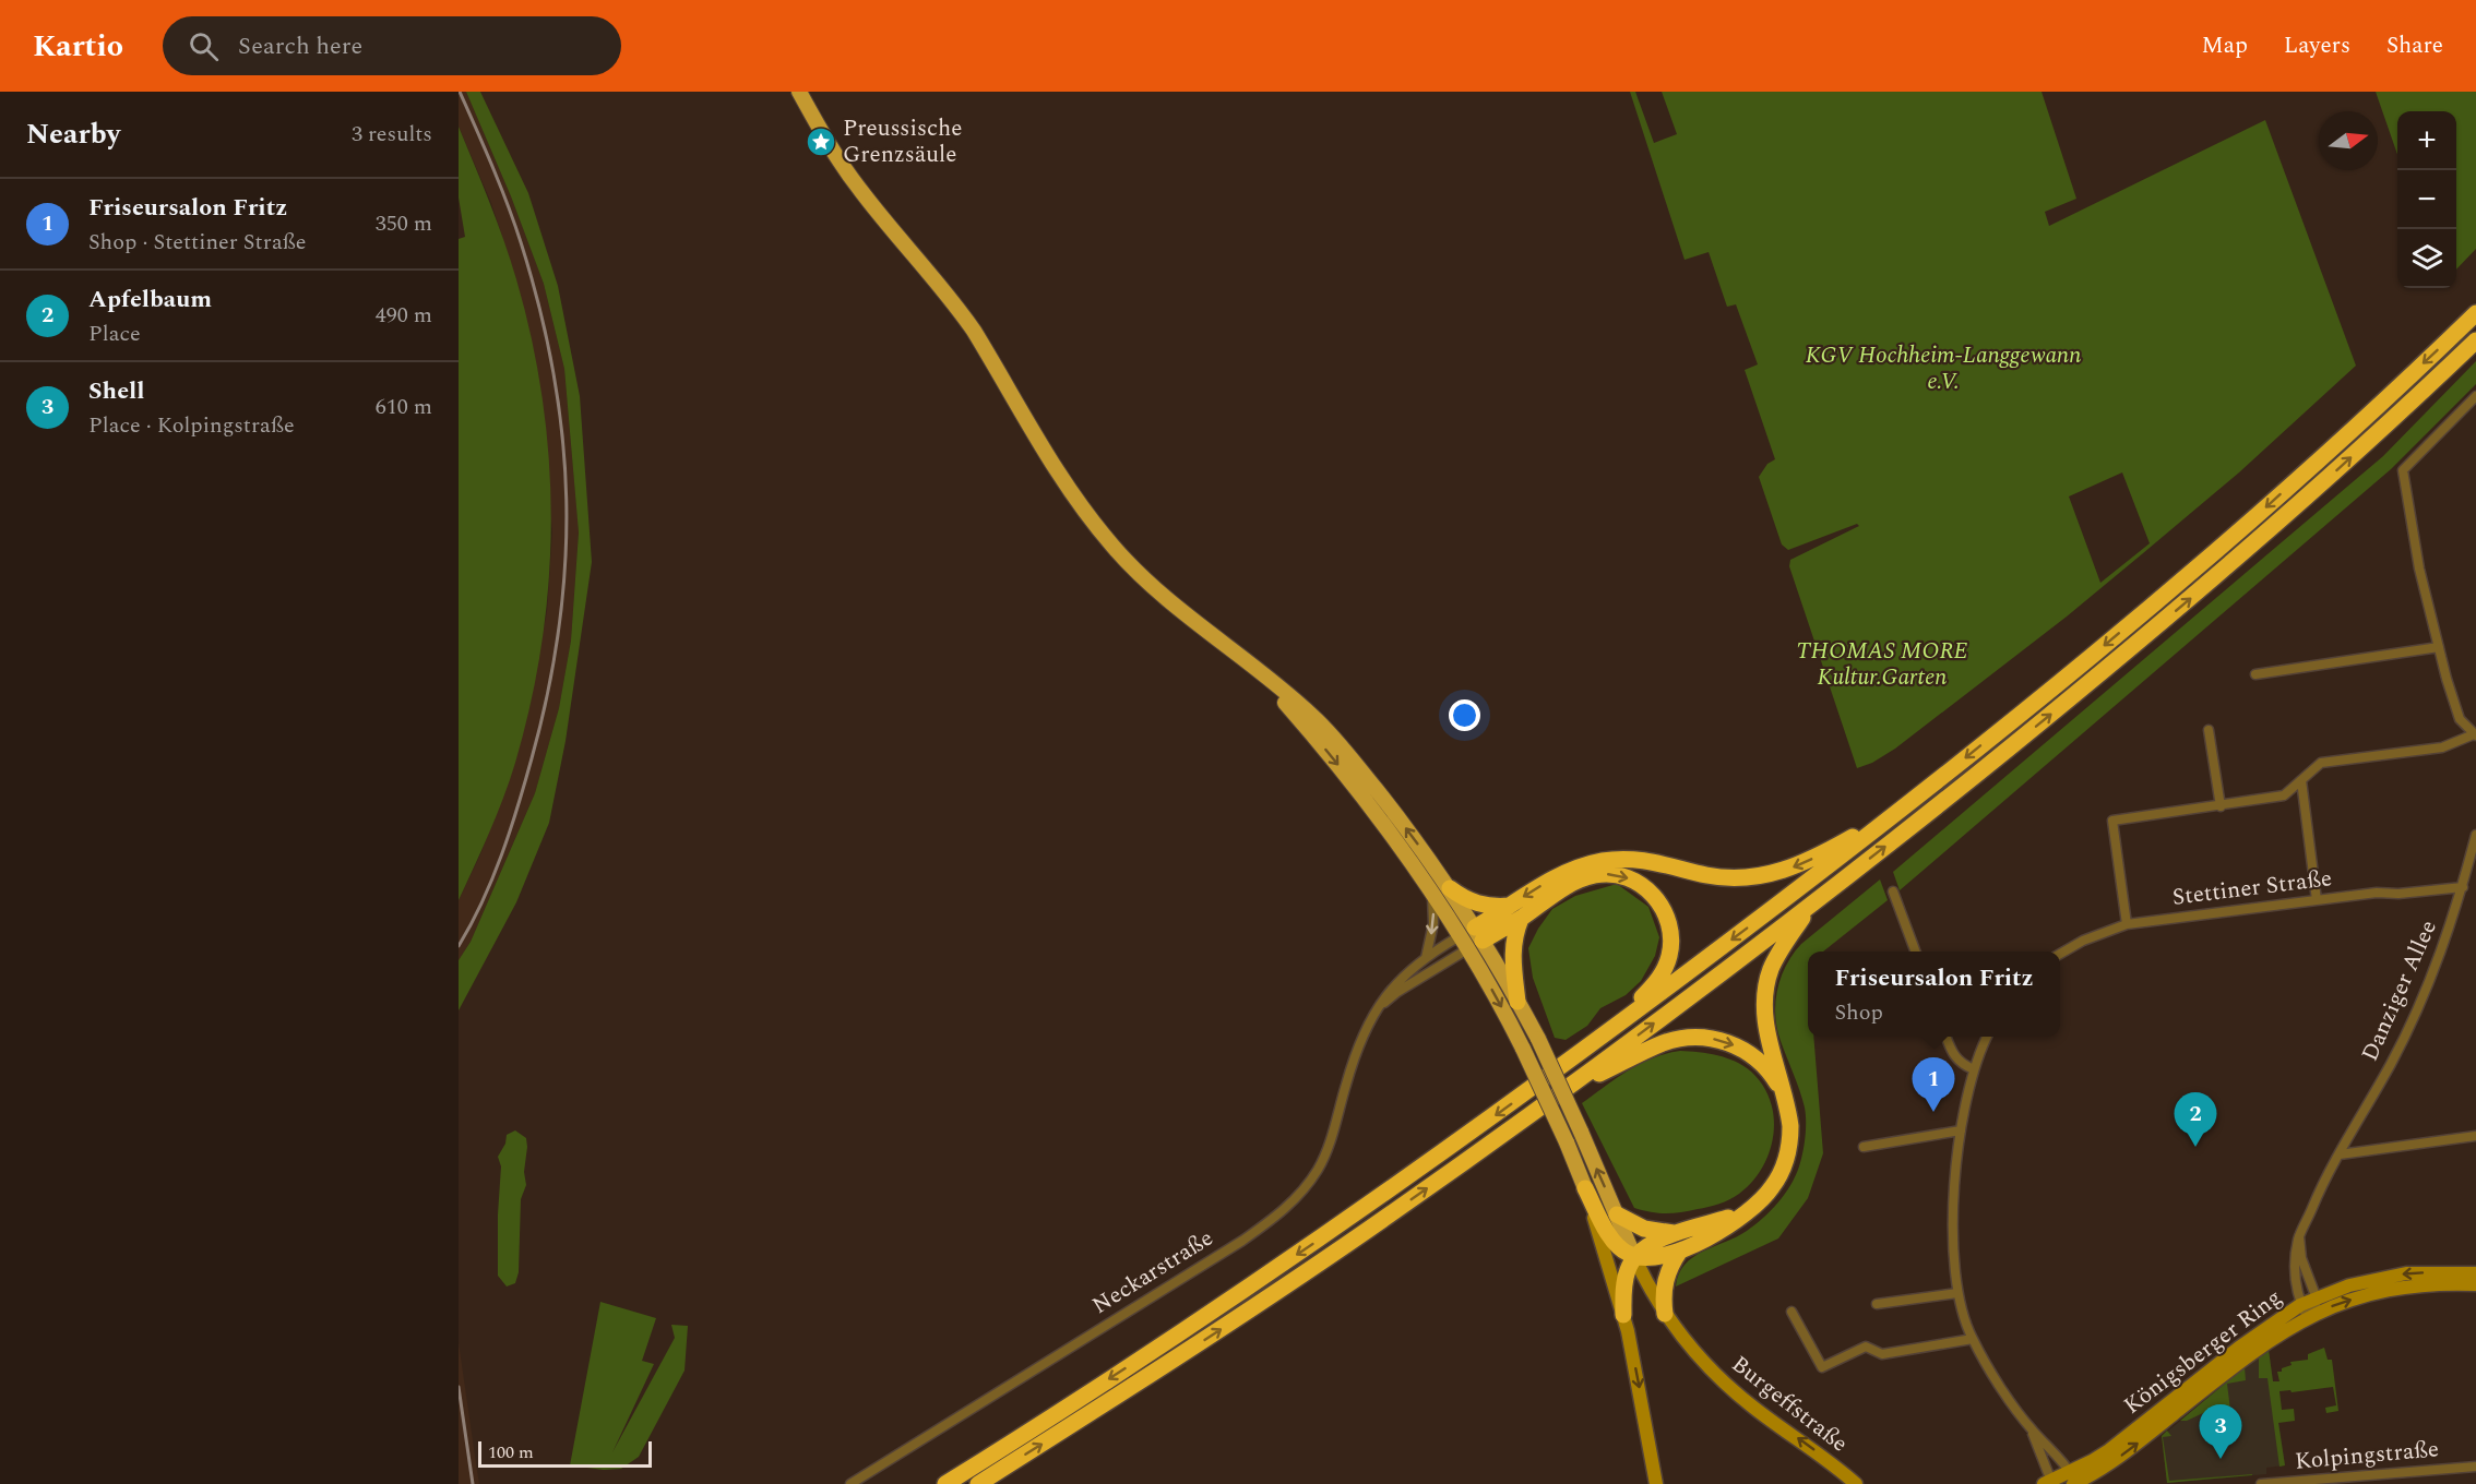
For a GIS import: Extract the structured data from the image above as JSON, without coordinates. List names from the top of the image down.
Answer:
{
  "streets": {
    "main road": ["Königsberger Ring", "Burgeffstraße"],
    "street": [
      "Stettiner Straße",
      "Danziger Allee",
      "Neckarstraße",
      "Kolpingstraße"
    ]
  },
  "crossings": [
    ["Stettiner Straße", "Danziger Allee"],
    ["Danziger Allee", "Königsberger Ring"]
  ],
  "one_way": ["Burgeffstraße"],
  "parks": ["KGV Hochheim-Langgewann e.V.", "THOMAS MORE Kultur.Garten"],
  "places": {
    "place": ["Preussische Grenzsäule"]
  },
  "scale_bar": "100 m",
  "north": "right",
  "page": {
    "header": "Kartio",
    "search": "Search here",
    "nav": ["Map", "Layers", "Share"],
    "heading": ["Nearby", "3 results"],
    "map_buttons": ["+", "−"],
    "list": [
      {
        "mark": "1",
        "name": "Friseursalon Fritz",
        "note": "Shop · Stettiner Straße",
        "value": "350 m"
      },
      {
        "mark": "2",
        "name": "Apfelbaum",
        "note": "Place",
        "value": "490 m"
      },
      {
        "mark": "3",
        "name": "Shell",
        "note": "Place · Kolpingstraße",
        "value": "610 m"
      }
    ],
    "popup": ["Friseursalon Fritz", "Shop"],
    "pins": ["1", "2", "3"],
    "scale": "100 m"
  }
}
